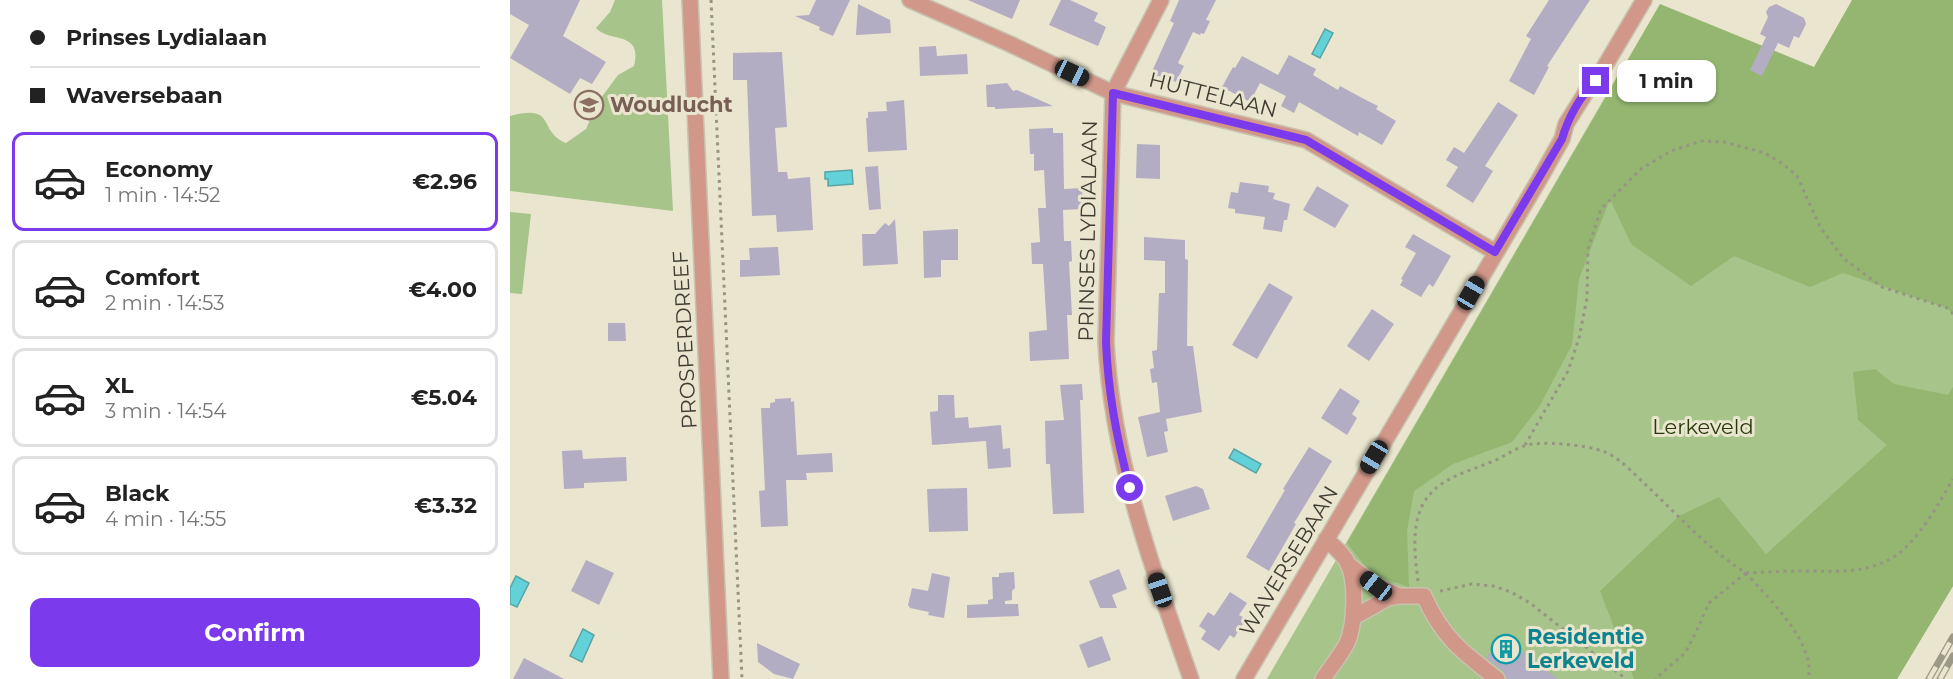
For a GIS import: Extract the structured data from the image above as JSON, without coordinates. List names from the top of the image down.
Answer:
{
  "streets": {
    "street": [
      "HUTTELAAN",
      "PRINSES LYDIALAAN",
      "PROSPERDREEF",
      "WAVERSEBAAN"
    ]
  },
  "crossings": [
    ["HUTTELAAN", "PRINSES LYDIALAAN"],
    ["HUTTELAAN", "WAVERSEBAAN"]
  ],
  "parks": ["Lerkeveld"],
  "places": {
    "school or university": ["Woudlucht"],
    "building": ["Residentie Lerkeveld"]
  },
  "page": {
    "banner": ["Prinses Lydialaan", "Waversebaan"],
    "bubble": "1 min",
    "list": [
      {
        "name": "Economy",
        "note": "1 min · 14:52",
        "value": "€2.96"
      },
      {
        "name": "Comfort",
        "note": "2 min · 14:53",
        "value": "€4.00"
      },
      {
        "name": "XL",
        "note": "3 min · 14:54",
        "value": "€5.04"
      },
      {
        "name": "Black",
        "note": "4 min · 14:55",
        "value": "€3.32"
      }
    ],
    "buttons": "Confirm"
  }
}
